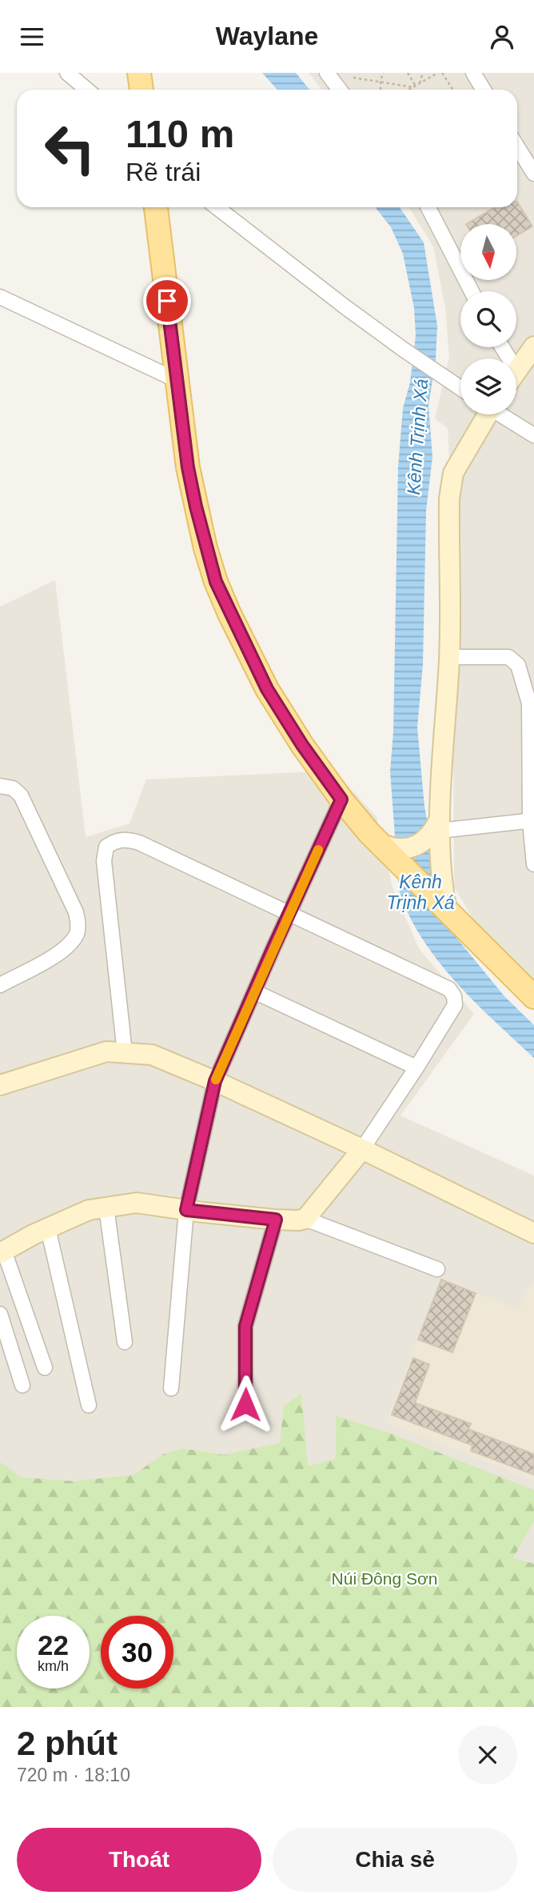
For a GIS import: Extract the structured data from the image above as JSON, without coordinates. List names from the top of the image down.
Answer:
{
  "water": ["Kênh Trịnh Xá"],
  "parks": ["Núi Đông Sơn"],
  "north": "bottom",
  "page": {
    "header": "Waylane",
    "turn": ["110 m", "Rẽ trái"],
    "speed": "22 km/h",
    "limit": "30",
    "heading": ["2 phút", "720 m · 18:10"],
    "buttons": ["Thoát", "Chia sẻ"]
  }
}
